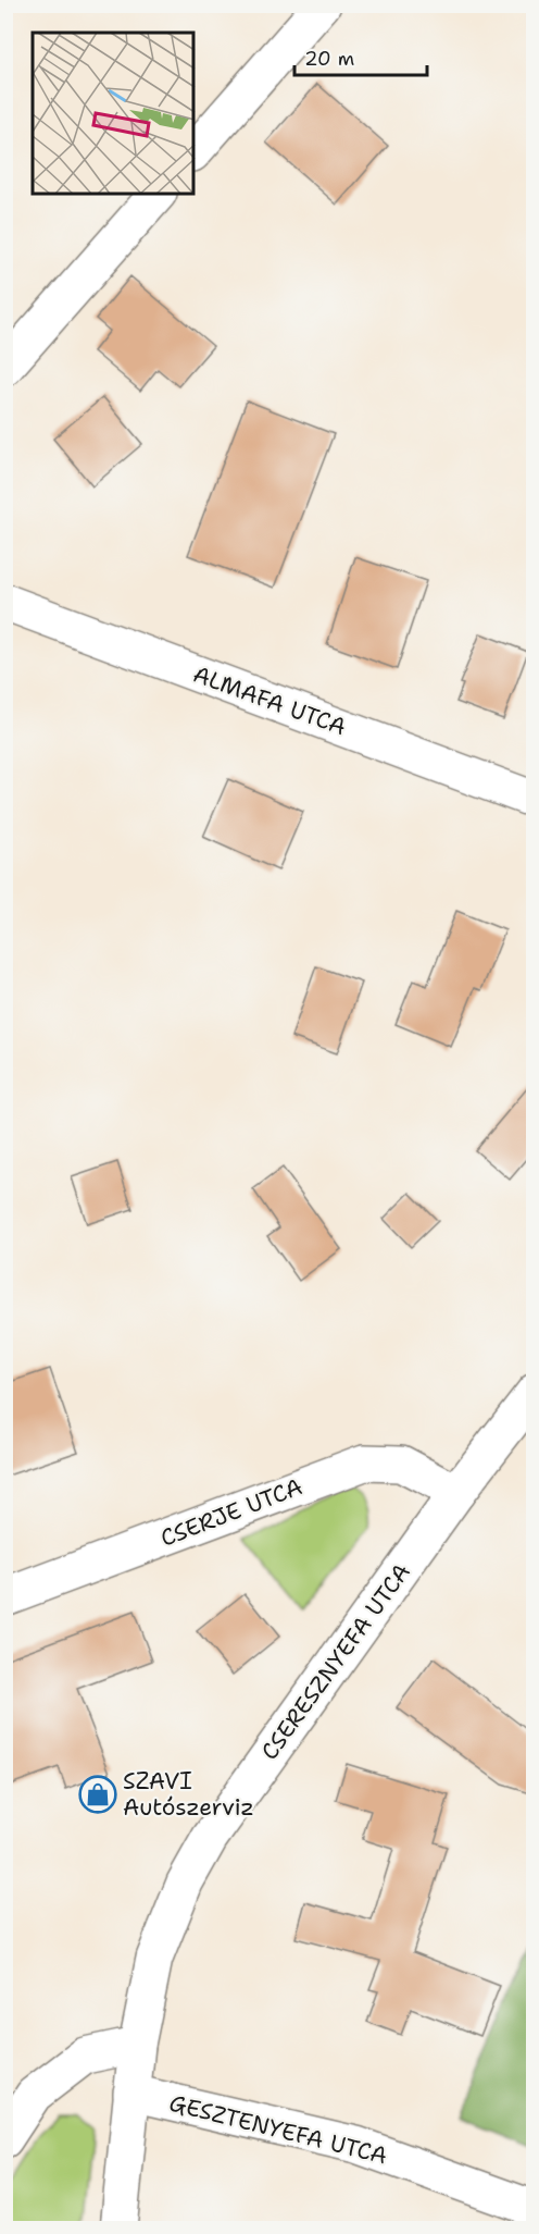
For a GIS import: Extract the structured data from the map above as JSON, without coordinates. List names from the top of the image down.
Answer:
{
  "streets": {
    "street": [
      "ALMAFA UTCA",
      "CSERJE UTCA",
      "CSERESZNYEFA UTCA",
      "GESZTENYEFA UTCA"
    ]
  },
  "crossings": [
    ["CSERJE UTCA", "CSERESZNYEFA UTCA"],
    ["CSERESZNYEFA UTCA", "GESZTENYEFA UTCA"]
  ],
  "places": {
    "shop": ["SZAVI Autószerviz"]
  },
  "scale_bar": "20 m"
}
